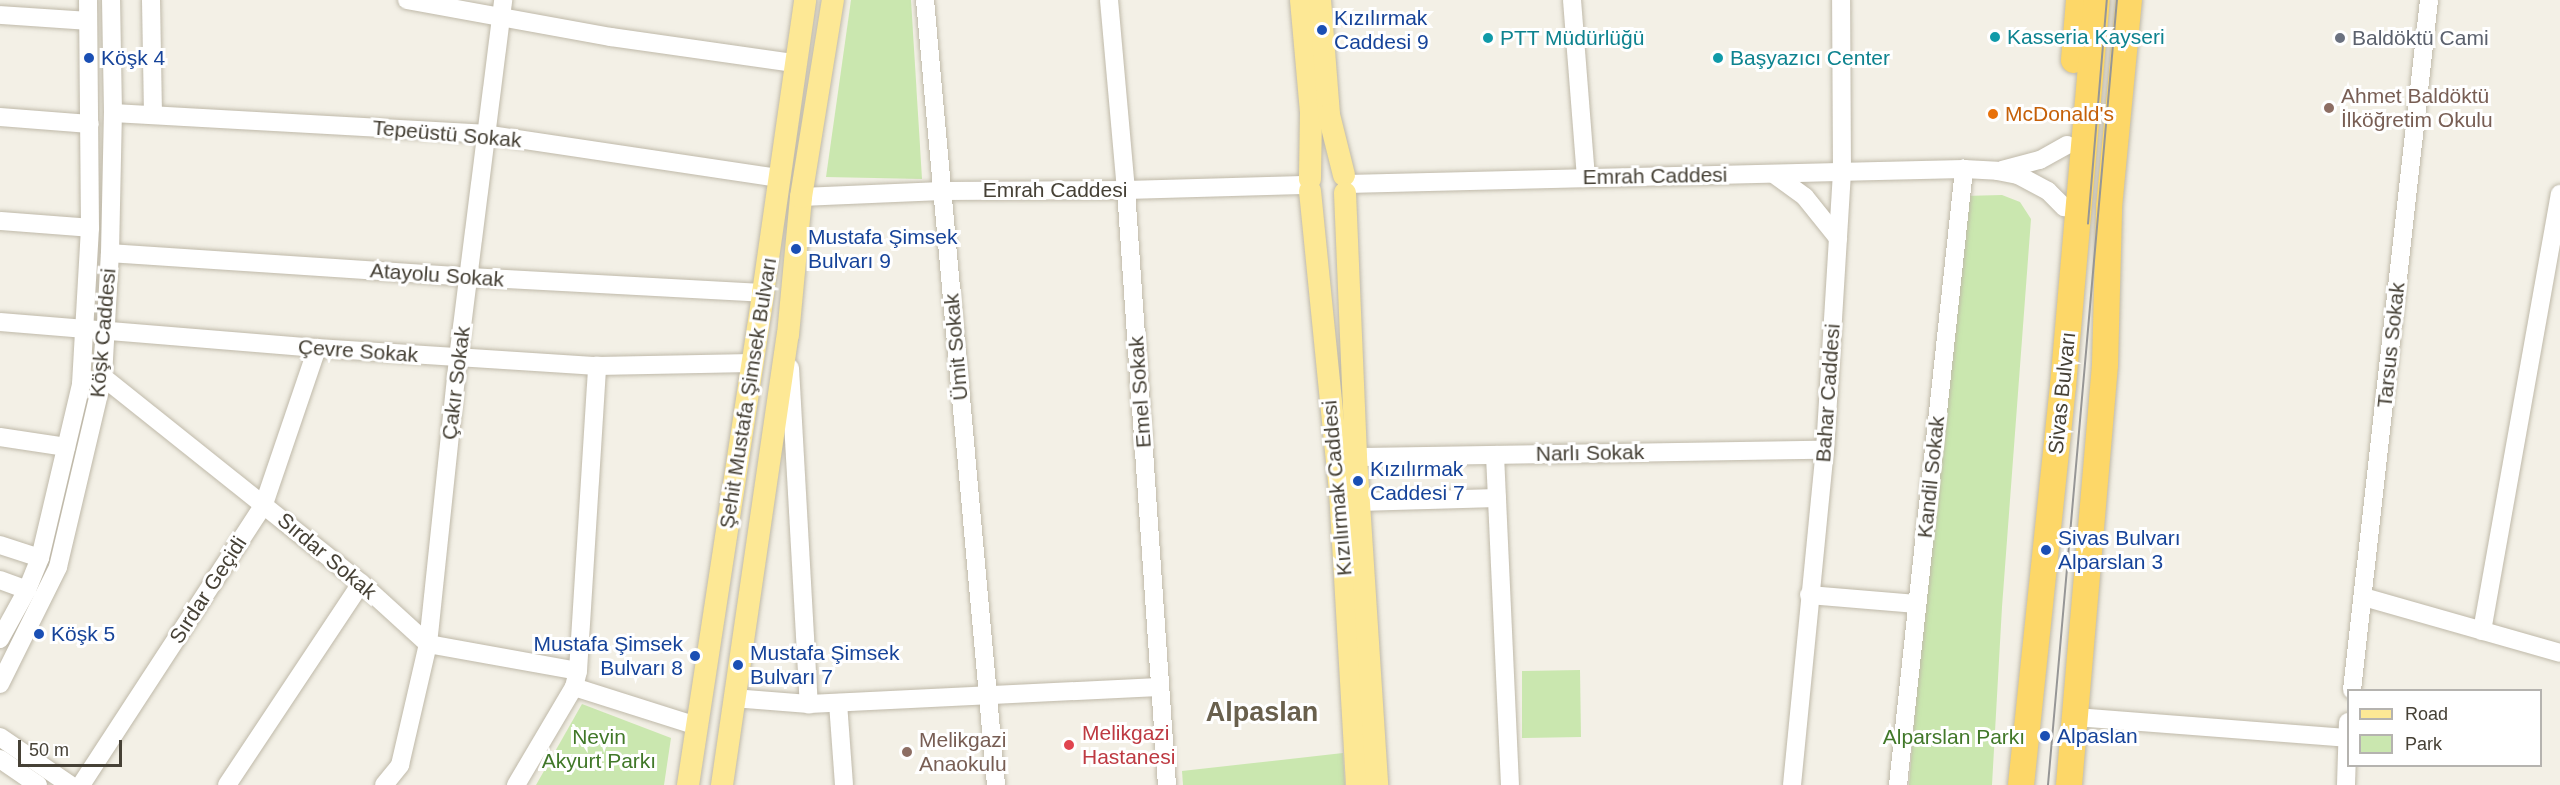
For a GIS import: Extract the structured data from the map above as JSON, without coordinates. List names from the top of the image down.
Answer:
{
  "streets": {
    "highway": ["Sivas Bulvarı"],
    "main road": ["Şehit Mustafa Şimsek Bulvarı", "Kızılırmak Caddesi"],
    "street": [
      "Tepeüstü Sokak",
      "Emrah Caddesi",
      "Atayolu Sokak",
      "Köşk Caddesi",
      "Tarsus Sokak",
      "Ümit Sokak",
      "Çevre Sokak",
      "Çakır Sokak",
      "Emel Sokak",
      "Bahar Caddesi",
      "Narlı Sokak",
      "Kandil Sokak",
      "Sırdar Sokak",
      "Sırdar Geçidi"
    ]
  },
  "crossings": [
    ["Tepeüstü Sokak", "Köşk Caddesi"],
    ["Tepeüstü Sokak", "Çakır Sokak"],
    ["Tepeüstü Sokak", "Şehit Mustafa Şimsek Bulvarı"],
    ["Emrah Caddesi", "Ümit Sokak"],
    ["Emrah Caddesi", "Emel Sokak"],
    ["Emrah Caddesi", "Şehit Mustafa Şimsek Bulvarı"],
    ["Emrah Caddesi", "Bahar Caddesi"],
    ["Emrah Caddesi", "Kandil Sokak"],
    ["Emrah Caddesi", "Kızılırmak Caddesi"],
    ["Atayolu Sokak", "Köşk Caddesi"],
    ["Atayolu Sokak", "Çakır Sokak"],
    ["Atayolu Sokak", "Şehit Mustafa Şimsek Bulvarı"],
    ["Köşk Caddesi", "Çevre Sokak"],
    ["Köşk Caddesi", "Sırdar Sokak"],
    ["Çevre Sokak", "Çakır Sokak"],
    ["Çevre Sokak", "Şehit Mustafa Şimsek Bulvarı"],
    ["Çevre Sokak", "Sırdar Geçidi"],
    ["Çakır Sokak", "Sırdar Sokak"],
    ["Bahar Caddesi", "Narlı Sokak"],
    ["Narlı Sokak", "Kızılırmak Caddesi"],
    ["Sırdar Sokak", "Sırdar Geçidi"]
  ],
  "districts": ["Alpaslan"],
  "parks": ["Nevin Akyurt Parkı", "Alparslan Parkı"],
  "places": [
    "Kızılırmak Caddesi 9",
    "Kasseria Kayseri",
    "PTT Müdürlüğü",
    "Baldöktü Cami",
    "Köşk 4",
    "Başyazıcı Center",
    "Ahmet Baldöktü İlköğretim Okulu",
    "McDonald's",
    "Mustafa Şimsek Bulvarı 9",
    "Kızılırmak Caddesi 7",
    "Sivas Bulvarı Alparslan 3",
    "Köşk 5",
    "Mustafa Şimsek Bulvarı 8",
    "Mustafa Şimsek Bulvarı 7",
    "Alpaslan",
    "Melikgazi Hastanesi",
    "Melikgazi Anaokulu"
  ],
  "legend": ["Road", "Park"],
  "scale_bar": "50 m"
}
